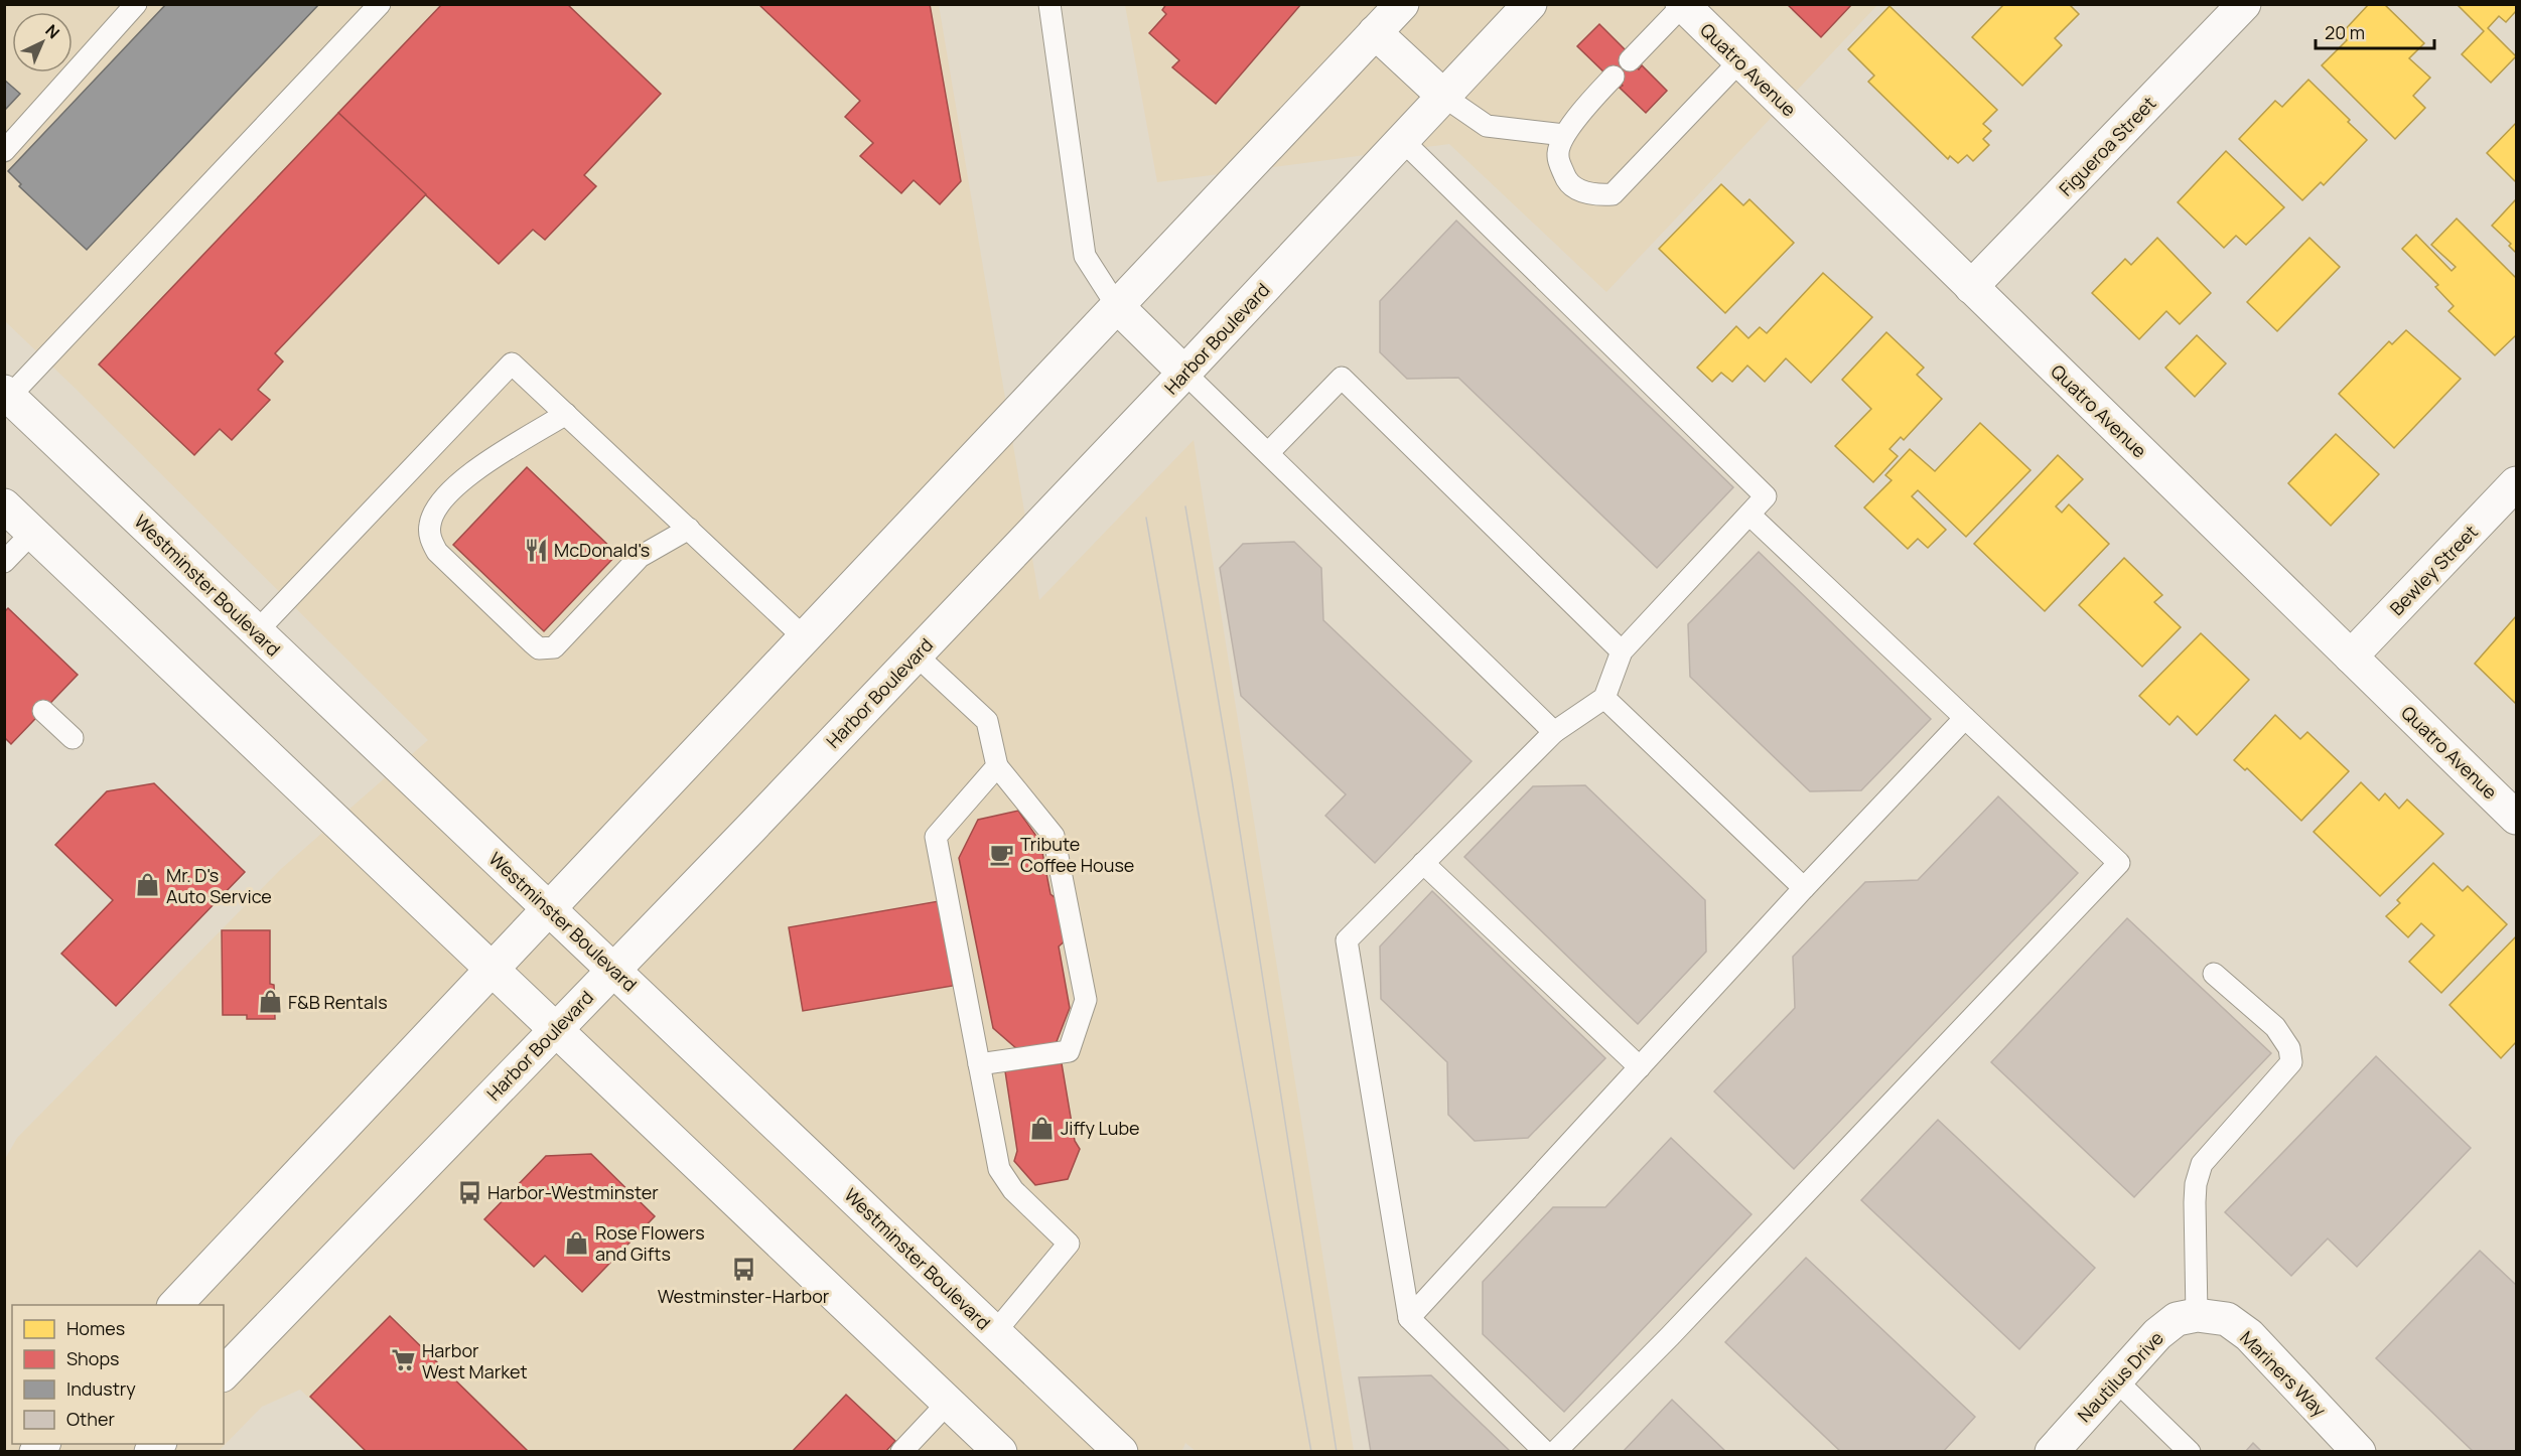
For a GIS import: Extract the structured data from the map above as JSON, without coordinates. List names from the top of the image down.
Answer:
{
  "streets": {
    "main road": [
      "Quatro Avenue",
      "Figueroa Street",
      "Harbor Boulevard",
      "Bewley Street",
      "Westminster Boulevard",
      "Mariners Way",
      "Nautilus Drive"
    ]
  },
  "crossings": [
    ["Quatro Avenue", "Figueroa Street"],
    ["Quatro Avenue", "Bewley Street"],
    ["Harbor Boulevard", "Westminster Boulevard"],
    ["Mariners Way", "Nautilus Drive"]
  ],
  "places": {
    "restaurant": ["McDonald's"],
    "cafe": ["Tribute Coffee House"],
    "shop": [
      "Mr. D's Auto Service",
      "F&B Rentals",
      "Jiffy Lube",
      "Rose Flowers and Gifts"
    ],
    "bus stop": ["Harbor-Westminster", "Westminster-Harbor"],
    "supermarket": ["Harbor West Market"]
  },
  "legend": [
    "Homes",
    "Shops",
    "Industry",
    "Other"
  ],
  "scale_bar": "20 m",
  "north": "top right"
}
